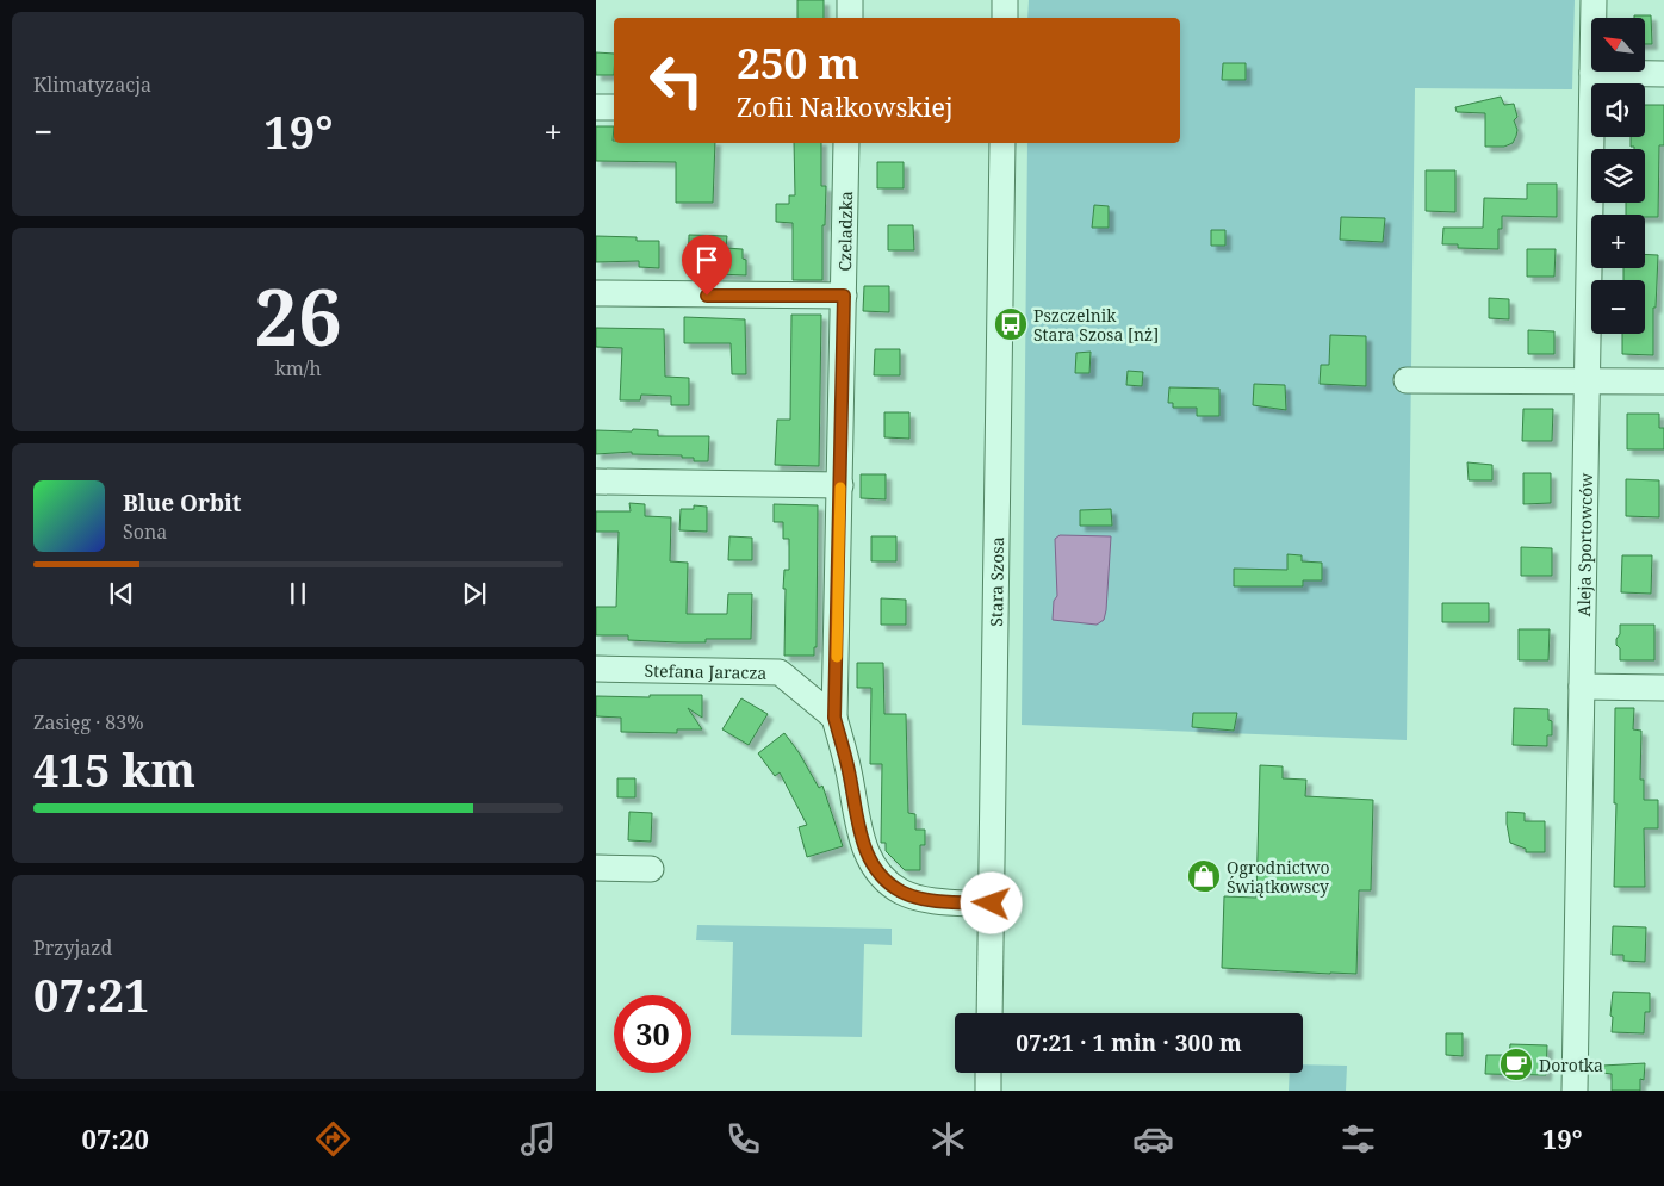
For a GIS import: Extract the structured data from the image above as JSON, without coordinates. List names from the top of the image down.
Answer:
{
  "streets": {
    "street": [
      "Czeladzka",
      "Aleja Sportowców",
      "Stara Szosa",
      "Stefana Jaracza"
    ]
  },
  "crossings": [
    ["Czeladzka", "Stara Szosa"],
    ["Czeladzka", "Stefana Jaracza"]
  ],
  "places": {
    "bus stop": ["Pszczelnik Stara Szosa [nż]"],
    "shop": ["Ogrodnictwo Świątkowscy"],
    "cafe": ["Dorotka"]
  },
  "north": "top left",
  "page": {
    "tile": [
      "Klimatyzacja",
      ["26", "km/h"],
      ["Zasięg · 83%", "415 km"],
      ["Przyjazd", "07:21"]
    ],
    "map_buttons": ["+", "−"],
    "turn": ["250 m", "Zofii Nałkowskiej"],
    "heat": ["−", "19°", "+"],
    "song": ["Blue Orbit", "Sona"],
    "limit": "30",
    "trip": "07:21 · 1 min · 300 m",
    "tabs": ["07:20", "19°"]
  }
}
